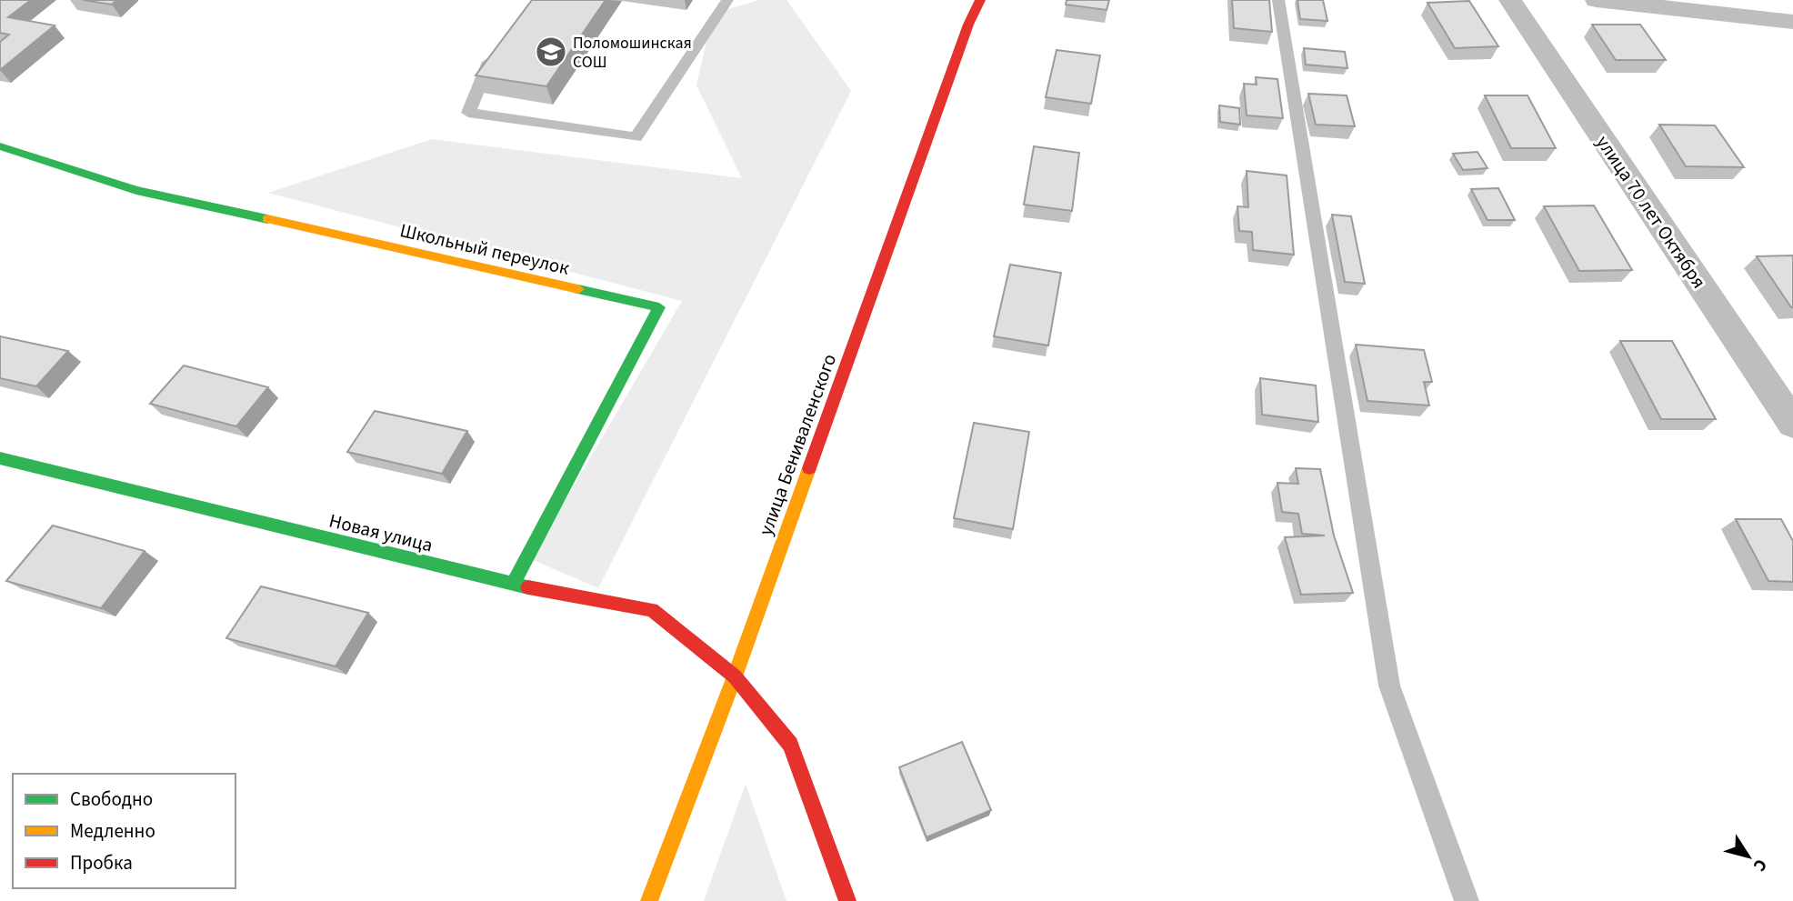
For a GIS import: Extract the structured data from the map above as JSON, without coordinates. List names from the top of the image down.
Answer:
{
  "streets": {
    "street": [
      "улица 70 лет Октября",
      "Школьный переулок",
      "улица Бениваленского",
      "Новая улица"
    ]
  },
  "crossings": [
    ["Школьный переулок", "Новая улица"],
    ["улица Бениваленского", "Новая улица"]
  ],
  "places": {
    "school or university": ["Поломошинская СОШ"]
  },
  "legend": ["Свободно", "Медленно", "Пробка"],
  "north": "bottom right"
}
